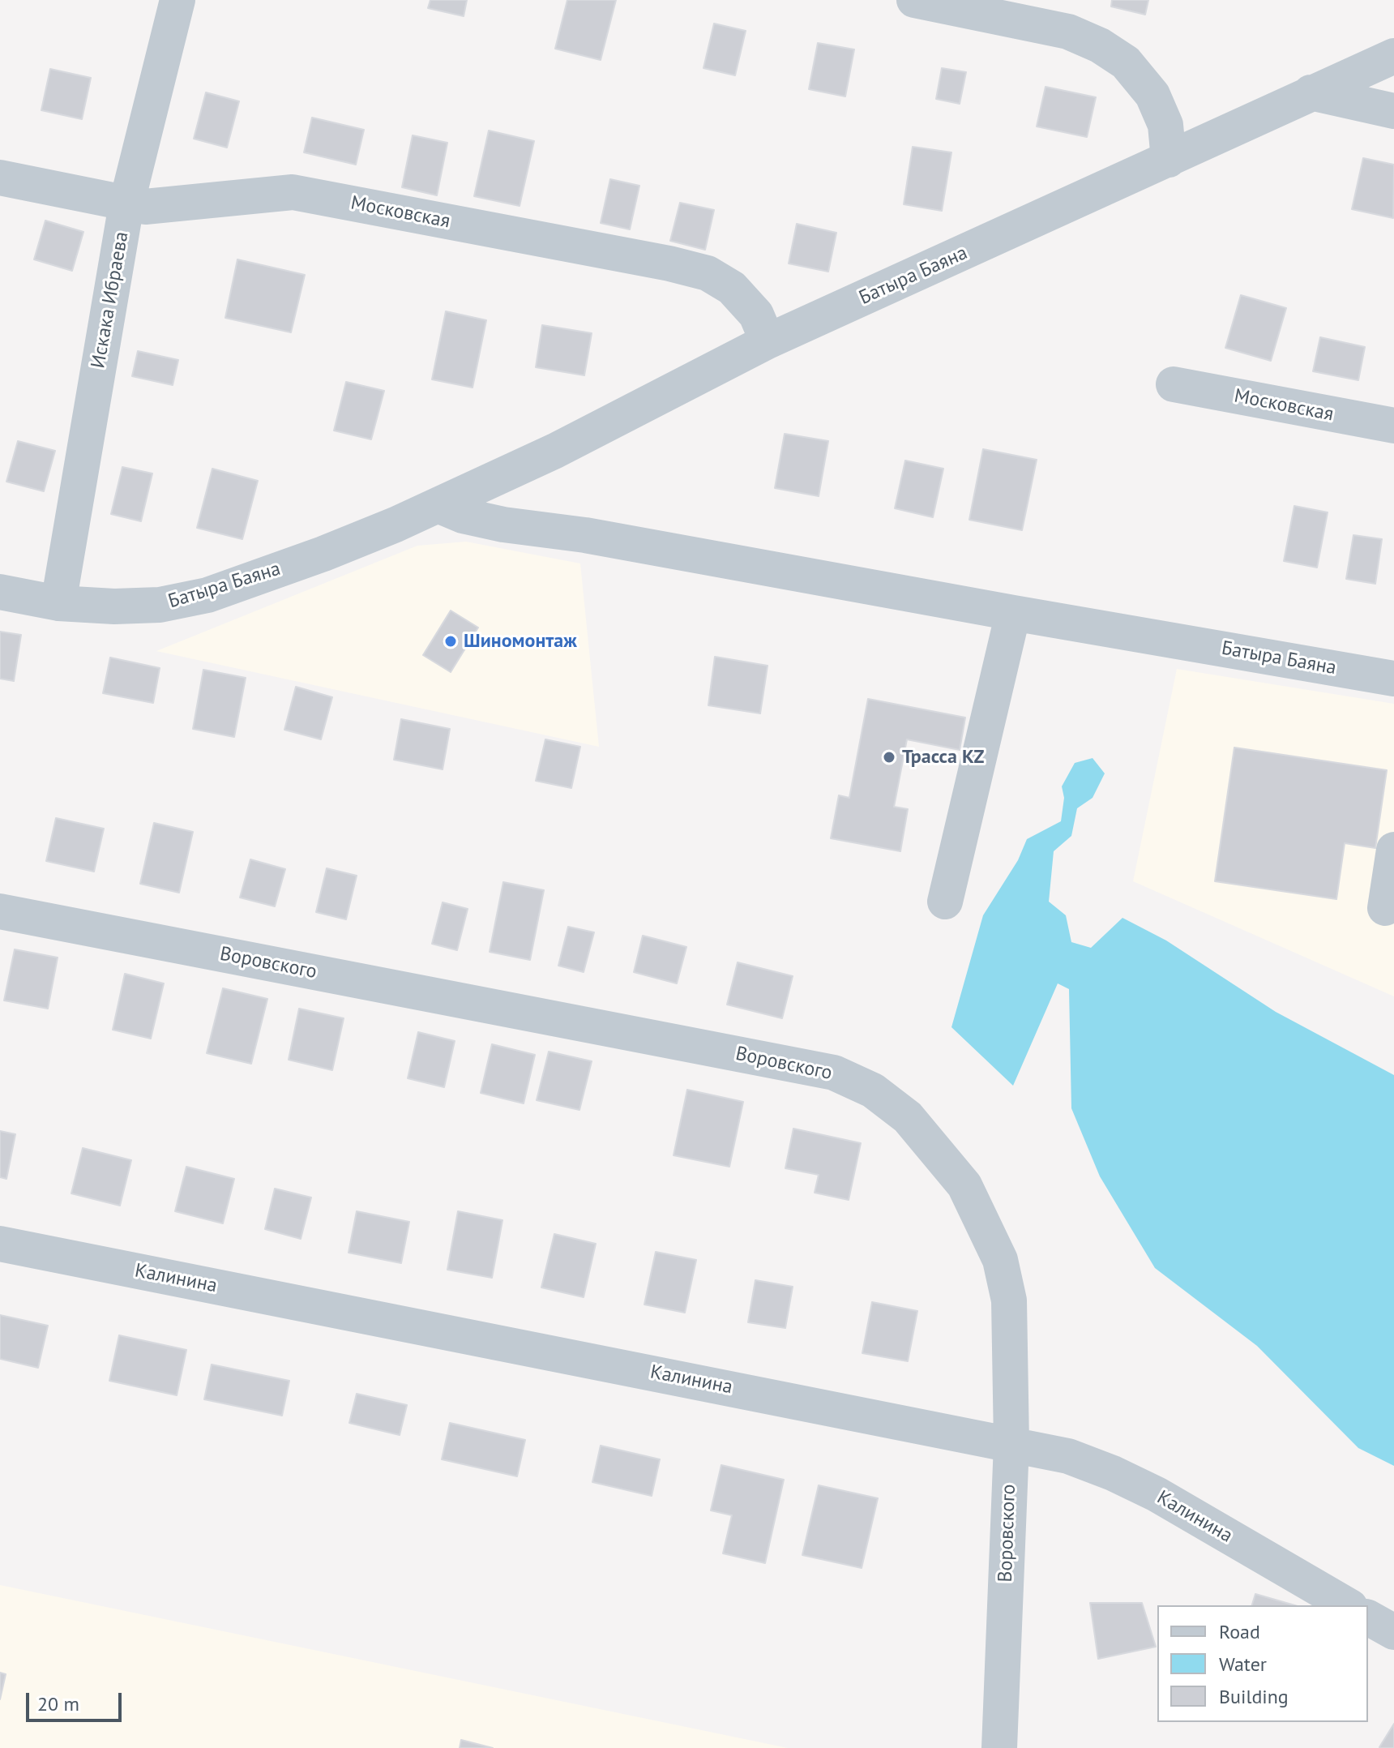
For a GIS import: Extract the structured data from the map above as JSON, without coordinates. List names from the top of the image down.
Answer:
{
  "streets": {
    "street": [
      "Московская",
      "Батыра Баяна",
      "Искака Ибраева",
      "Воровского",
      "Калинина"
    ]
  },
  "crossings": [
    ["Московская", "Батыра Баяна"],
    ["Московская", "Искака Ибраева"],
    ["Батыра Баяна", "Искака Ибраева"],
    ["Воровского", "Калинина"]
  ],
  "places": ["Шиномонтаж", "Трасса KZ"],
  "legend": ["Road", "Water", "Building"],
  "scale_bar": "20 m"
}
